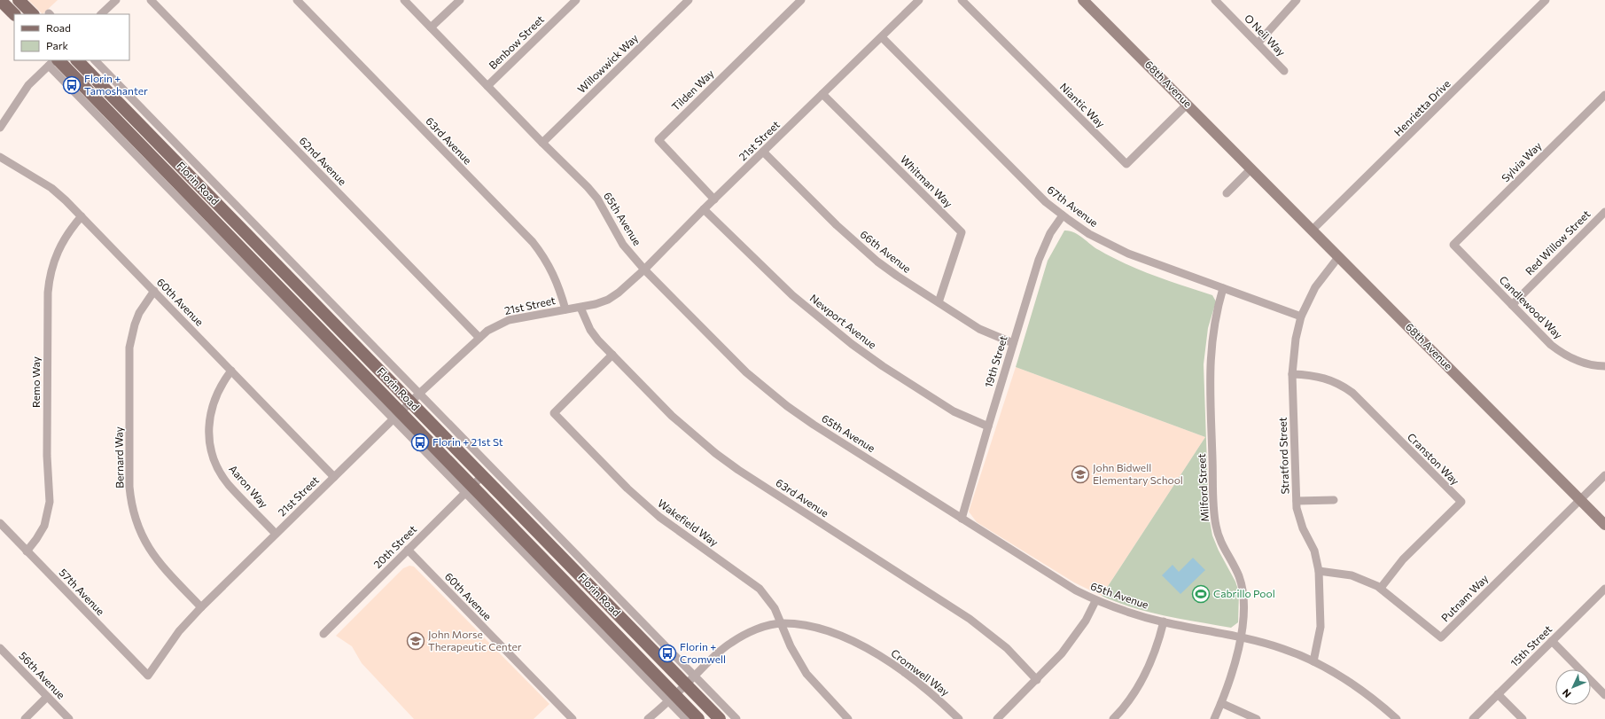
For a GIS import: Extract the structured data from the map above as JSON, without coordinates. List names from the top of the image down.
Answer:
{
  "streets": {
    "main road": ["Florin Road"],
    "street": [
      "O Neil Way",
      "Benbow Street",
      "Willowwick Way",
      "68th Avenue",
      "Tilden Way",
      "Niantic Way",
      "Henrietta Drive",
      "63rd Avenue",
      "21st Street",
      "62nd Avenue",
      "Sylvia Way",
      "Whitman Way",
      "67th Avenue",
      "65th Avenue",
      "Red Willow Street",
      "66th Avenue",
      "60th Avenue",
      "Candlewood Way",
      "Newport Avenue",
      "19th Street",
      "Remo Way",
      "Stratford Street",
      "Bernard Way",
      "Cranston Way",
      "Aaron Way",
      "Milford Street",
      "Wakefield Way",
      "20th Street",
      "57th Avenue",
      "Putnam Way",
      "15th Street",
      "Cromwell Way",
      "56th Avenue"
    ]
  },
  "crossings": [
    ["Benbow Street", "65th Avenue"],
    ["Willowwick Way", "65th Avenue"],
    ["68th Avenue", "Niantic Way"],
    ["68th Avenue", "Henrietta Drive"],
    ["68th Avenue", "Stratford Street"],
    ["68th Avenue", "Putnam Way"],
    ["Tilden Way", "21st Street"],
    ["63rd Avenue", "21st Street"],
    ["63rd Avenue", "Wakefield Way"],
    ["21st Street", "62nd Avenue"],
    ["21st Street", "Whitman Way"],
    ["21st Street", "Florin Road"],
    ["21st Street", "67th Avenue"],
    ["21st Street", "65th Avenue"],
    ["21st Street", "66th Avenue"],
    ["21st Street", "60th Avenue"],
    ["21st Street", "Newport Avenue"],
    ["21st Street", "Bernard Way"],
    ["21st Street", "Aaron Way"],
    ["21st Street", "57th Avenue"],
    ["Sylvia Way", "Candlewood Way"],
    ["Whitman Way", "66th Avenue"],
    ["Florin Road", "20th Street"],
    ["Florin Road", "Cromwell Way"],
    ["67th Avenue", "19th Street"],
    ["67th Avenue", "Stratford Street"],
    ["67th Avenue", "Milford Street"],
    ["65th Avenue", "19th Street"],
    ["65th Avenue", "Stratford Street"],
    ["65th Avenue", "Milford Street"],
    ["Red Willow Street", "Candlewood Way"],
    ["66th Avenue", "19th Street"],
    ["60th Avenue", "Remo Way"],
    ["60th Avenue", "Bernard Way"],
    ["60th Avenue", "Aaron Way"],
    ["60th Avenue", "20th Street"],
    ["Newport Avenue", "19th Street"],
    ["Remo Way", "57th Avenue"],
    ["Stratford Street", "Cranston Way"],
    ["Stratford Street", "Putnam Way"],
    ["Cranston Way", "Putnam Way"],
    ["Wakefield Way", "Cromwell Way"]
  ],
  "places": {
    "bus stop": ["Florin + Tamoshanter", "Florin + 21st St", "Florin + Cromwell"],
    "school or university": ["John Bidwell Elementary School", "John Morse Therapeutic Center"],
    "sports": ["Cabrillo Pool"]
  },
  "legend": ["Road", "Park"],
  "north": "bottom left"
}
